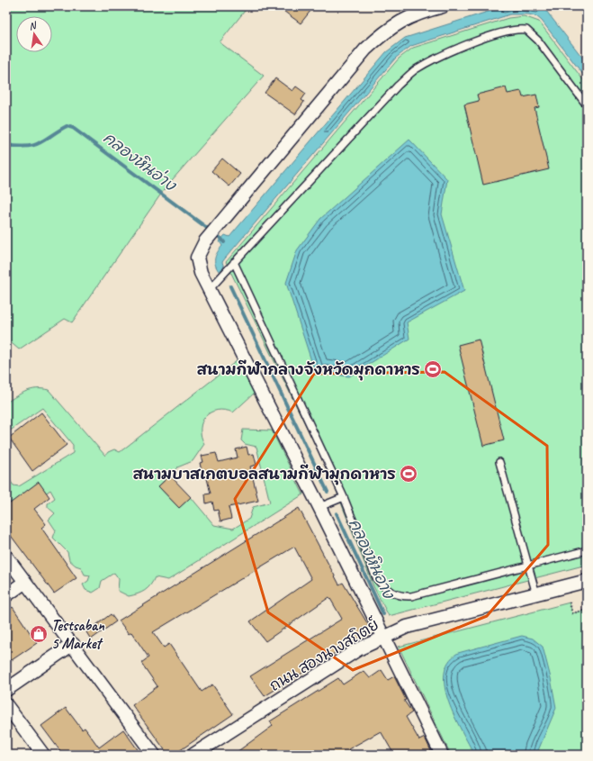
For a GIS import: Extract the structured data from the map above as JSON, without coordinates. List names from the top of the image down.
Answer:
{
  "streets": {
    "street": ["ถนน สองนางสถิตย์"]
  },
  "water": ["คลองหินอ่าง"],
  "places": {
    "sports": ["สนามกีฬากลางจังหวัดมุกดาหาร", "สนามบาสเกตบอลสนามกีฬามุกดาหาร"],
    "shop": ["Testsaban 5 Market"]
  },
  "north": "top"
}
